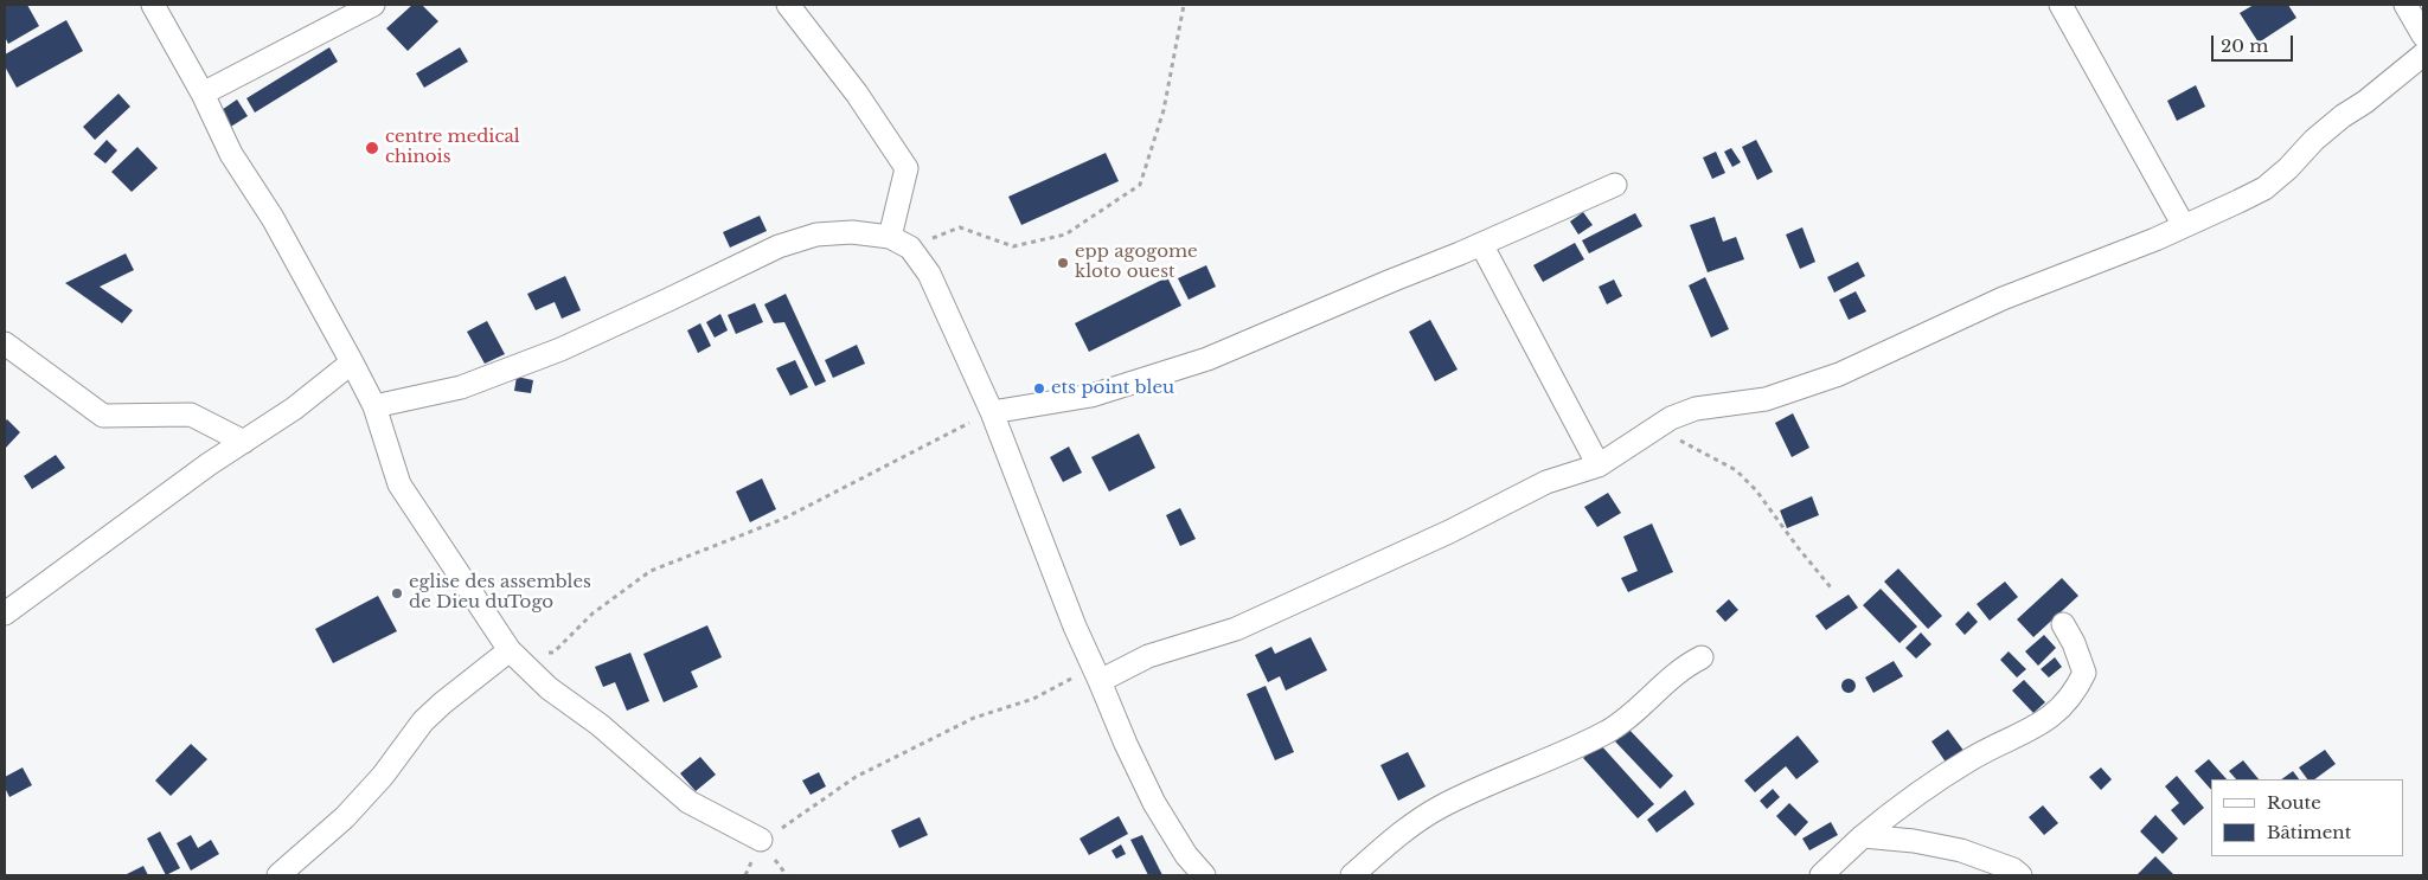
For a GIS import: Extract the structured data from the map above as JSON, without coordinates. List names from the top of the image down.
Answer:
{
  "places": [
    "centre medical chinois",
    "epp agogome kloto ouest",
    "ets point bleu",
    "eglise des assembles de Dieu duTogo"
  ],
  "legend": ["Route", "Bâtiment"],
  "scale_bar": "20 m"
}
